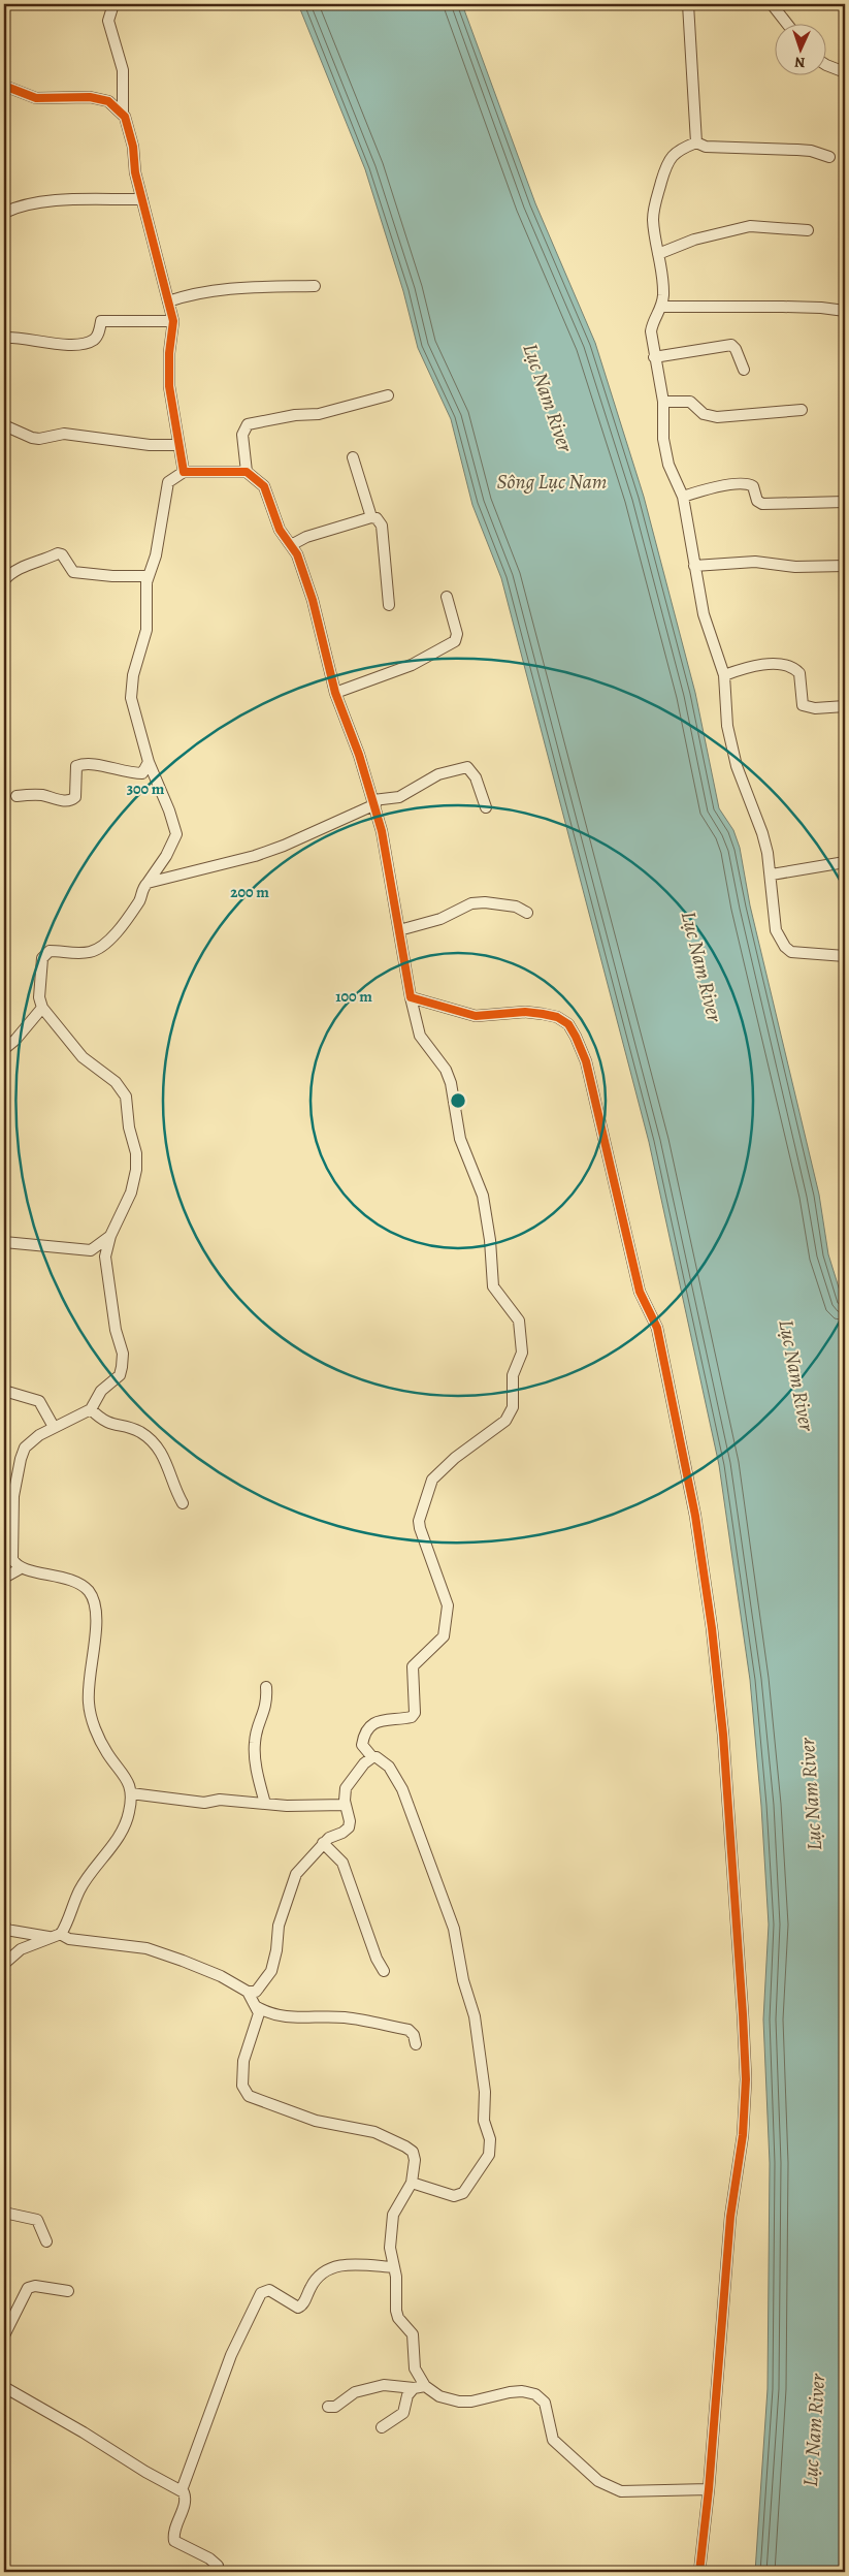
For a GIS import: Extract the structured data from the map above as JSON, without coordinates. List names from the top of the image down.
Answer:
{
  "water": ["Lục Nam River", "Sông Lục Nam"],
  "north": "bottom",
  "rings": ["300 m", "200 m", "100 m"]
}
